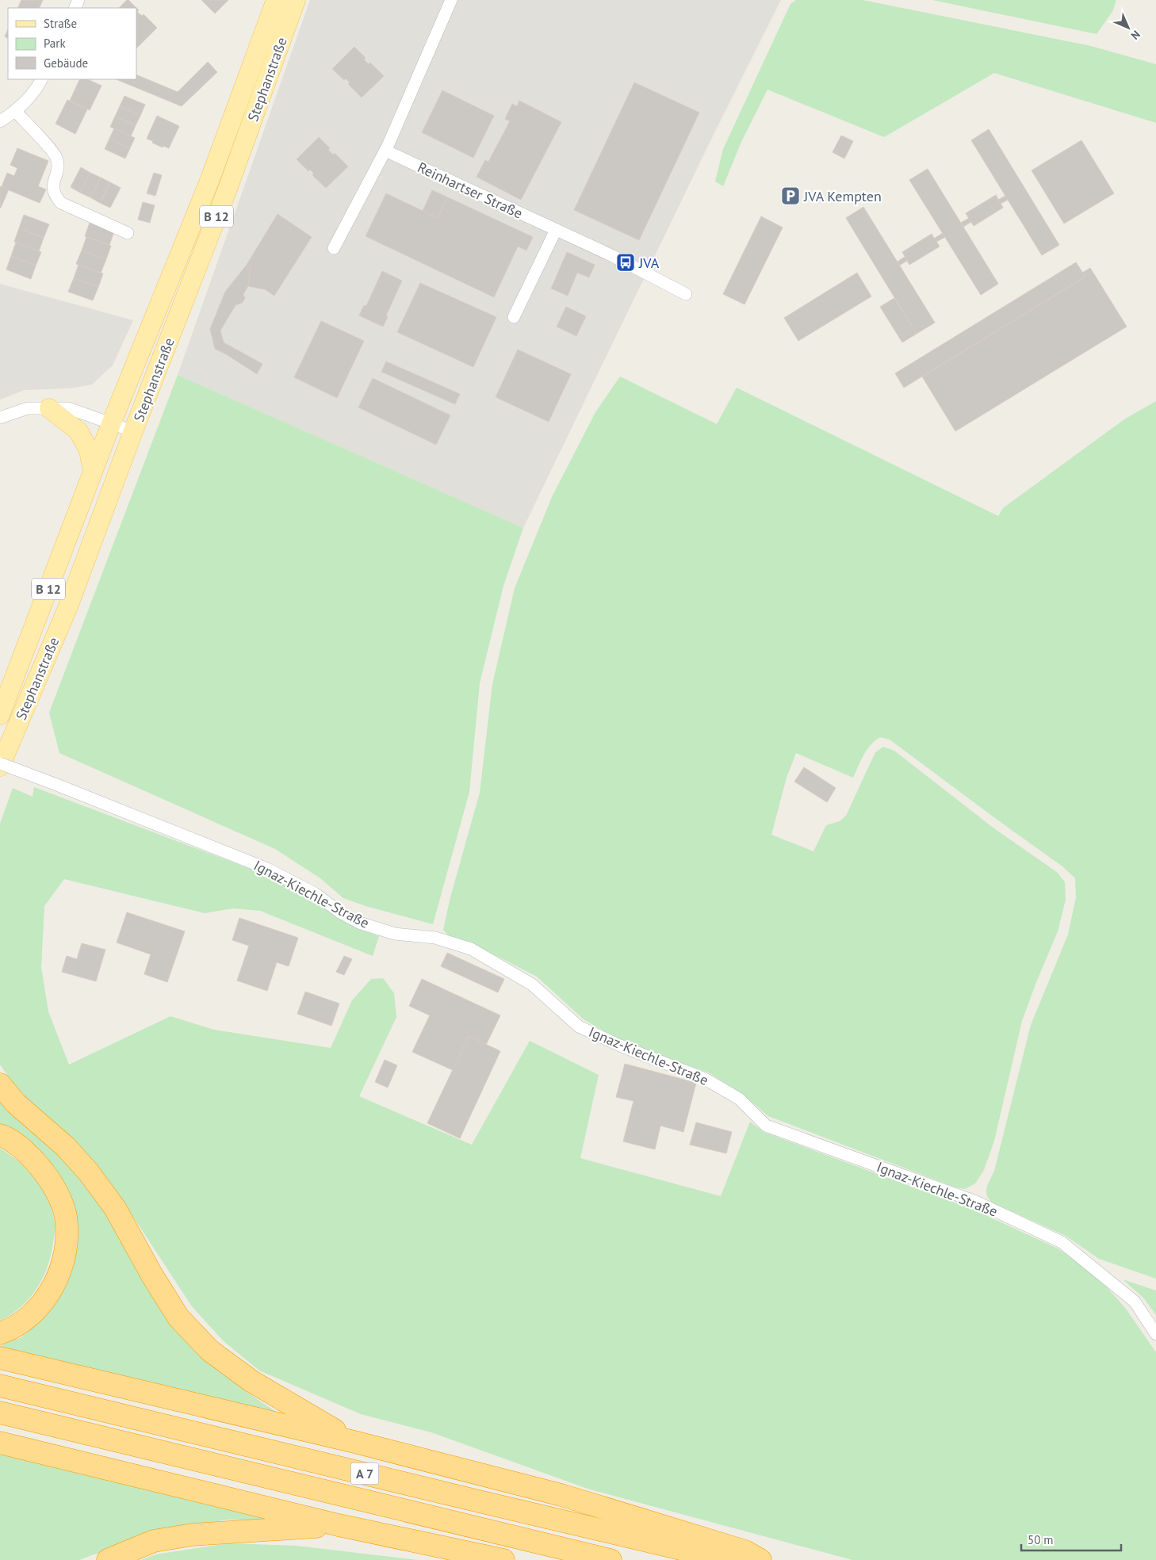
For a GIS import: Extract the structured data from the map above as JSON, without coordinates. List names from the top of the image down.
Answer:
{
  "streets": {
    "highway": ["A 7"],
    "main road": ["Stephanstraße", "B 12"],
    "street": ["Reinhartser Straße", "Ignaz-Kiechle-Straße"]
  },
  "crossings": [
    ["Stephanstraße", "Ignaz-Kiechle-Straße"]
  ],
  "places": {
    "parking": ["JVA Kempten"],
    "bus stop": ["JVA"]
  },
  "legend": ["Straße", "Park", "Gebäude"],
  "scale_bar": "50 m",
  "north": "bottom right"
}
